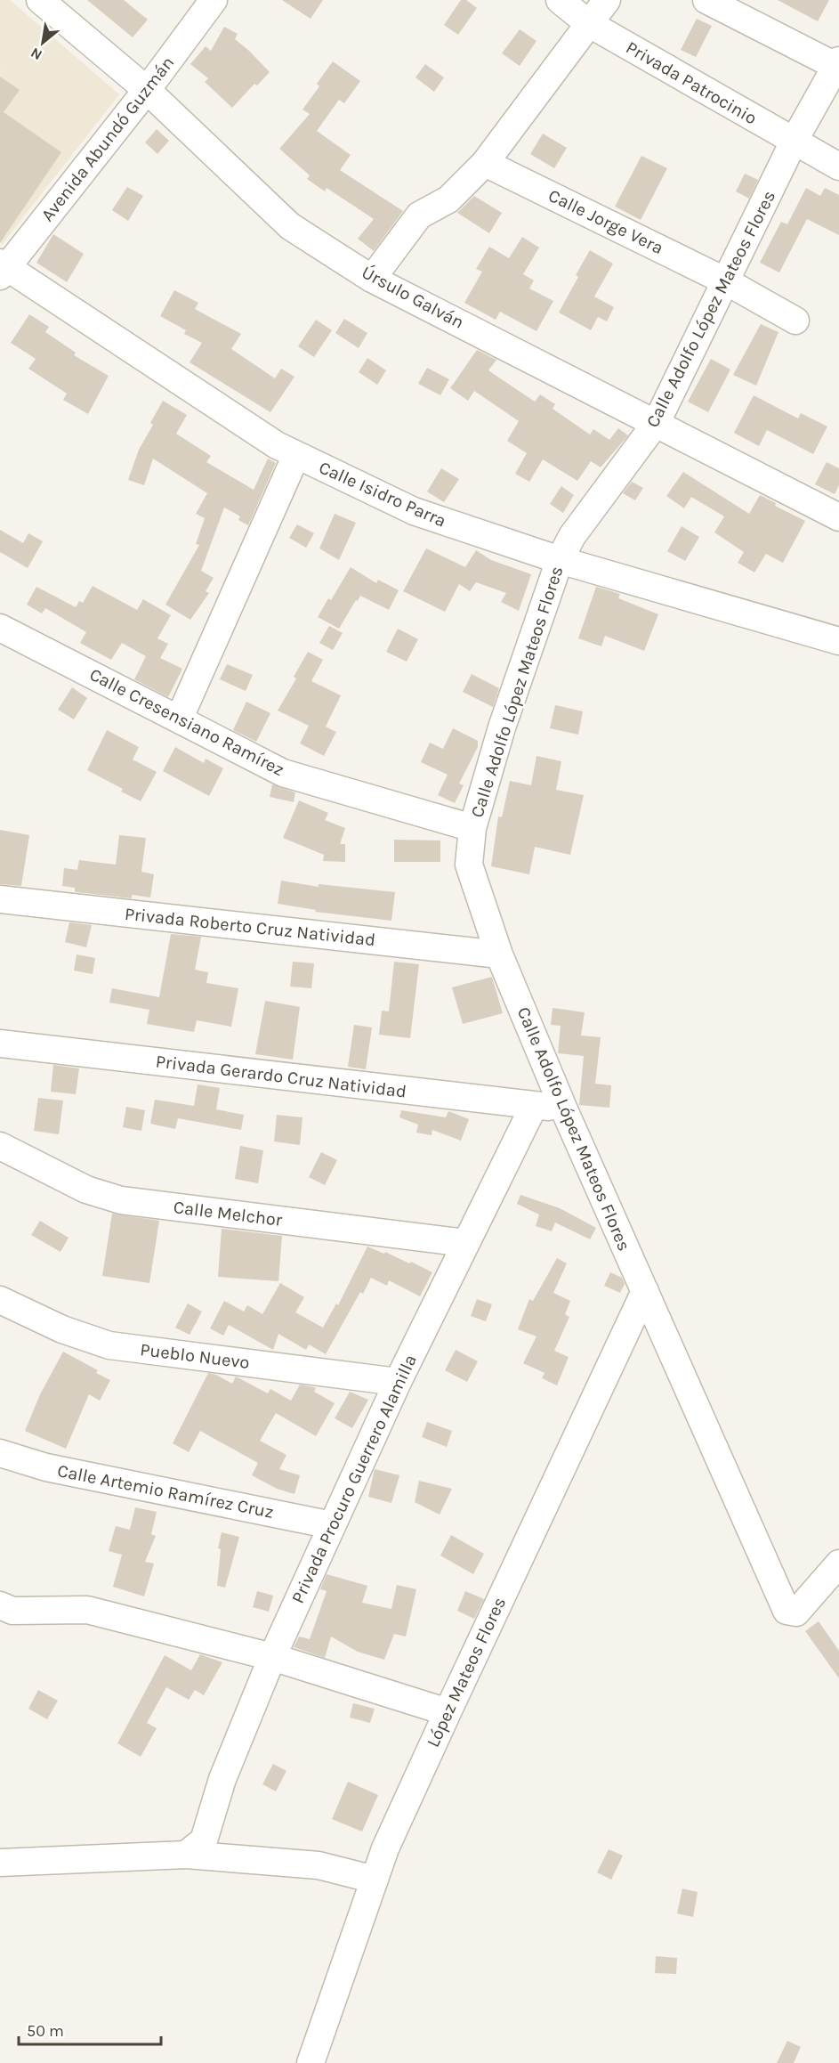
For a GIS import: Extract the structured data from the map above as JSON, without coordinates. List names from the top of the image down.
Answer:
{
  "streets": {
    "street": [
      "Privada Patrocinio",
      "Avenida Abundó Guzmán",
      "Calle Jorge Vera",
      "Úrsulo Galván",
      "Calle Adolfo López Mateos Flores",
      "Calle Isidro Parra",
      "Calle Cresensiano Ramírez",
      "Privada Roberto Cruz Natividad",
      "Privada Gerardo Cruz Natividad",
      "Calle Melchor",
      "Pueblo Nuevo",
      "Privada Procuro Guerrero Alamilla",
      "Calle Artemio Ramírez Cruz",
      "López Mateos Flores"
    ]
  },
  "crossings": [
    ["Privada Patrocinio", "Calle Adolfo López Mateos Flores"],
    ["Avenida Abundó Guzmán", "Úrsulo Galván"],
    ["Avenida Abundó Guzmán", "Calle Isidro Parra"],
    ["Calle Jorge Vera", "Calle Adolfo López Mateos Flores"],
    ["Úrsulo Galván", "Calle Adolfo López Mateos Flores"],
    ["Calle Adolfo López Mateos Flores", "Calle Isidro Parra"],
    ["Calle Adolfo López Mateos Flores", "Calle Cresensiano Ramírez"],
    ["Calle Adolfo López Mateos Flores", "Privada Roberto Cruz Natividad"],
    ["Calle Adolfo López Mateos Flores", "Privada Gerardo Cruz Natividad"],
    ["Calle Adolfo López Mateos Flores", "López Mateos Flores"],
    ["Privada Gerardo Cruz Natividad", "Privada Procuro Guerrero Alamilla"],
    ["Calle Melchor", "Privada Procuro Guerrero Alamilla"],
    ["Pueblo Nuevo", "Privada Procuro Guerrero Alamilla"],
    ["Privada Procuro Guerrero Alamilla", "Calle Artemio Ramírez Cruz"]
  ],
  "scale_bar": "50 m",
  "north": "bottom left"
}
